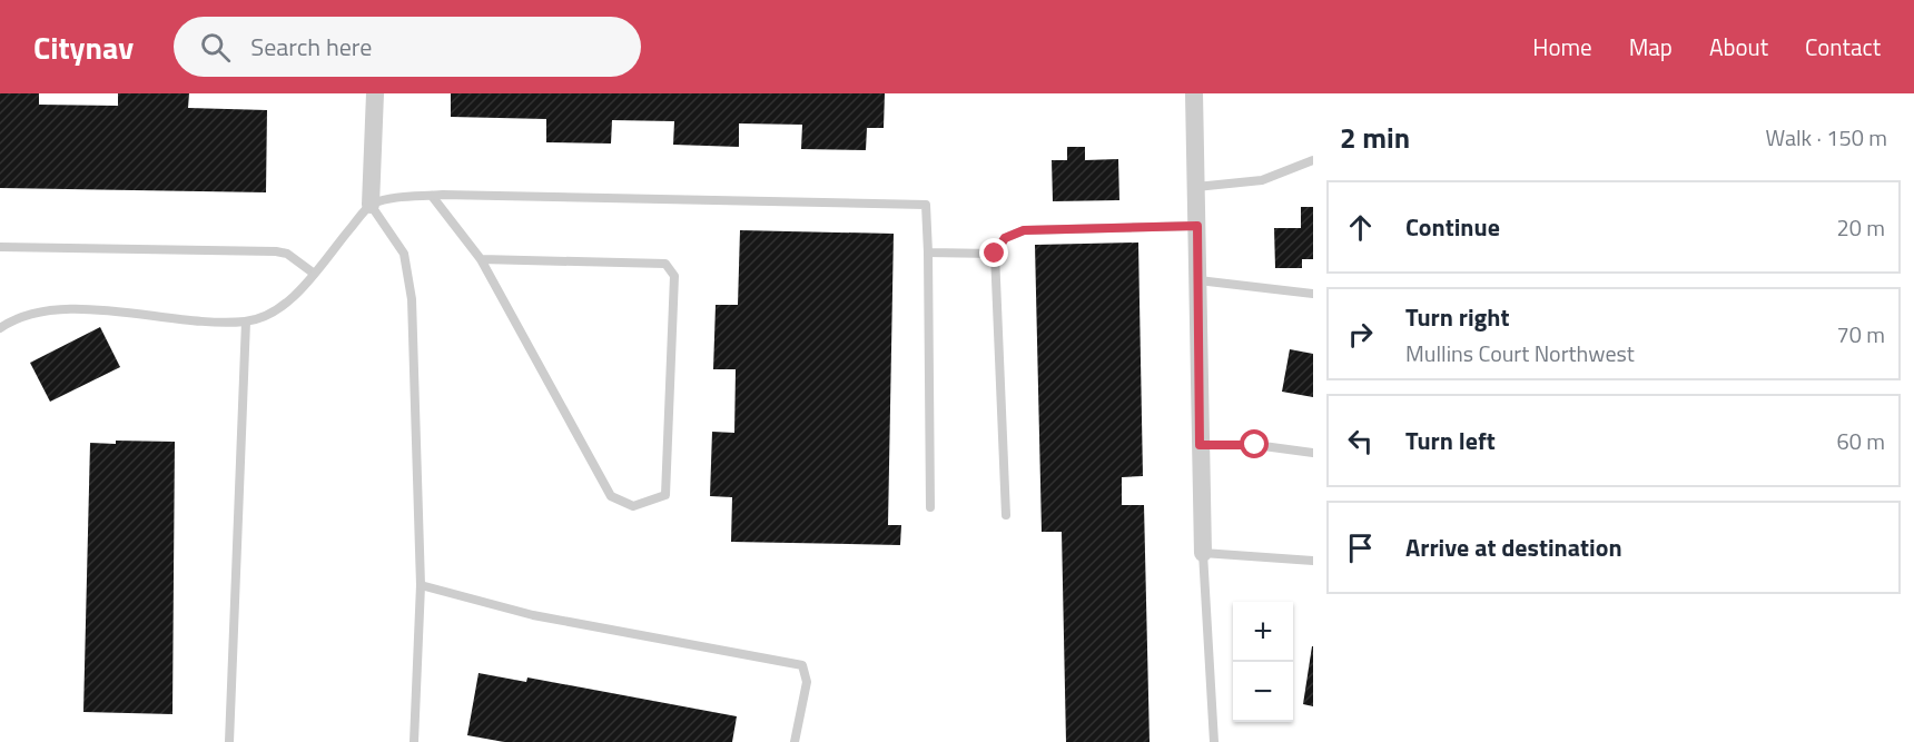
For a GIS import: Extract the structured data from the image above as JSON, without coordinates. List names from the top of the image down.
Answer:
{
  "page": {
    "header": "Citynav",
    "search": "Search here",
    "nav": [
      "Home",
      "Map",
      "About",
      "Contact"
    ],
    "heading": ["2 min", "Walk · 150 m"],
    "list": [
      ["Continue", "20 m"],
      ["Turn right", "Mullins Court Northwest", "70 m"],
      ["Turn left", "60 m"],
      "Arrive at destination"
    ],
    "map_buttons": ["+", "−"]
  }
}
